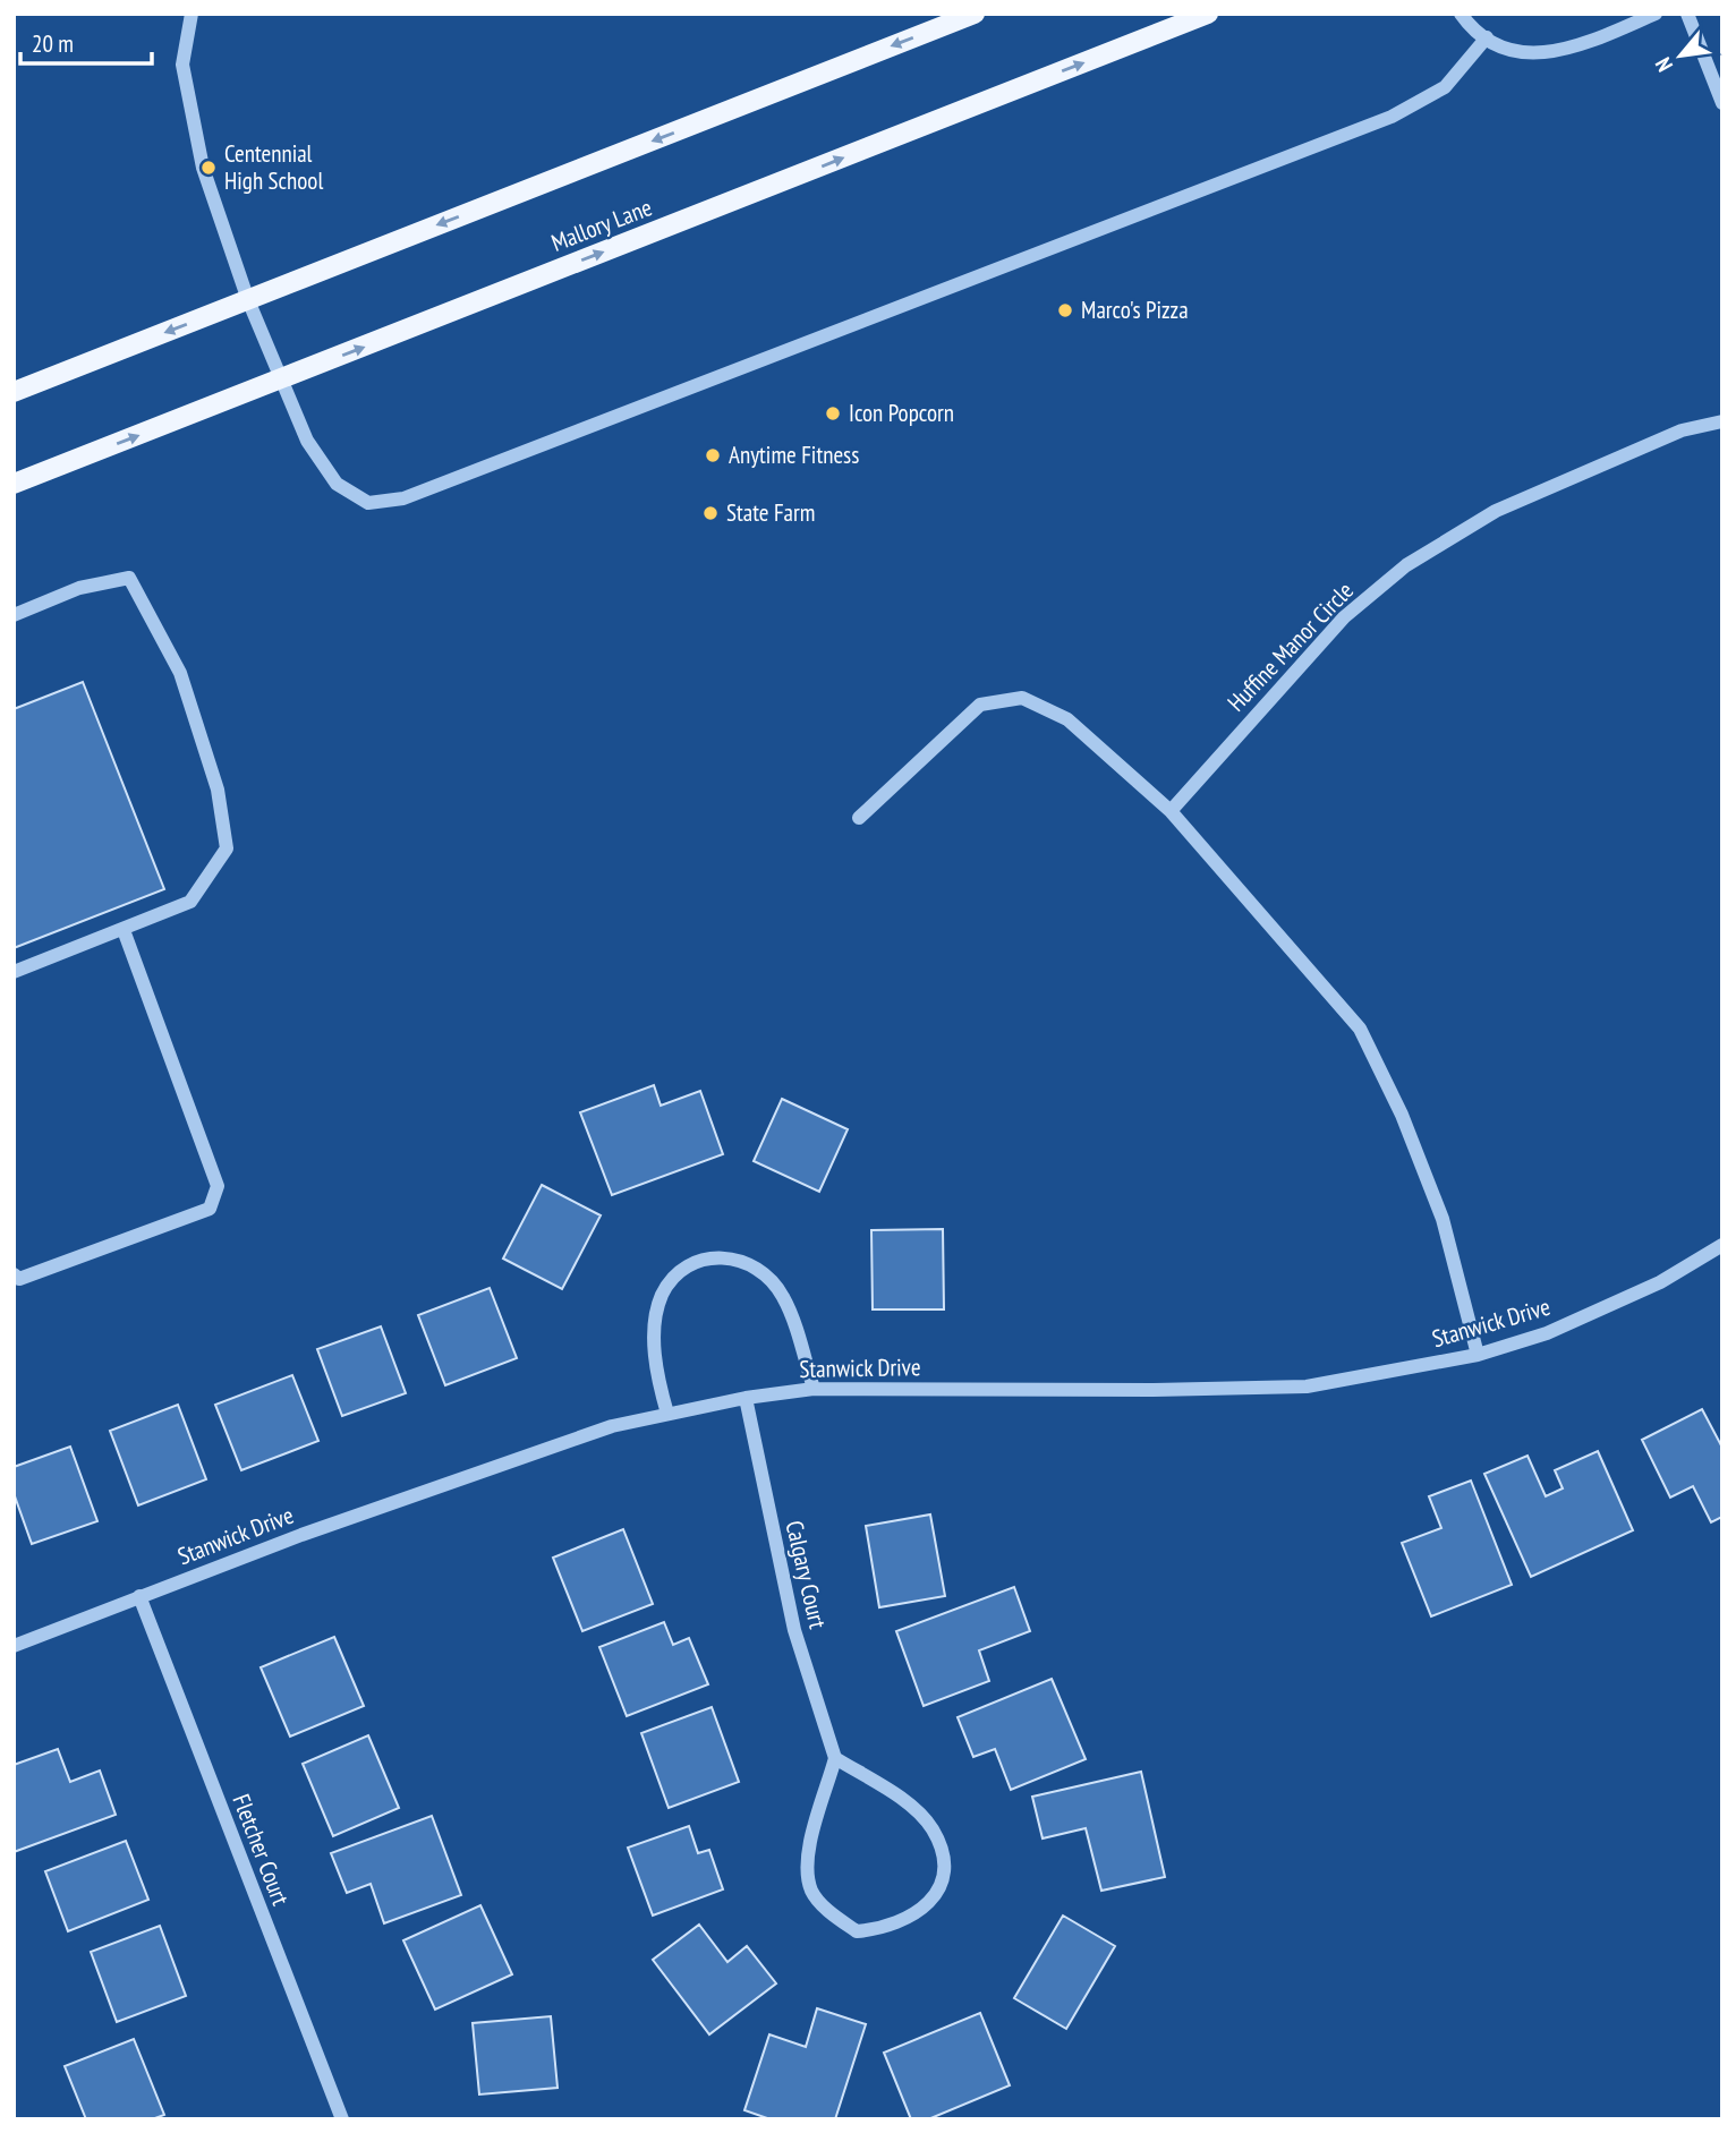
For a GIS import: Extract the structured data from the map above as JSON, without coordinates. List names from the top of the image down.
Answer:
{
  "streets": {
    "main road": ["Mallory Lane"],
    "street": [
      "Huffine Manor Circle",
      "Stanwick Drive",
      "Calgary Court",
      "Fletcher Court"
    ]
  },
  "crossings": [
    ["Stanwick Drive", "Calgary Court"],
    ["Stanwick Drive", "Fletcher Court"]
  ],
  "places": [
    "Centennial High School",
    "Marco's Pizza",
    "Icon Popcorn",
    "Anytime Fitness",
    "State Farm"
  ],
  "scale_bar": "20 m",
  "north": "bottom left"
}
